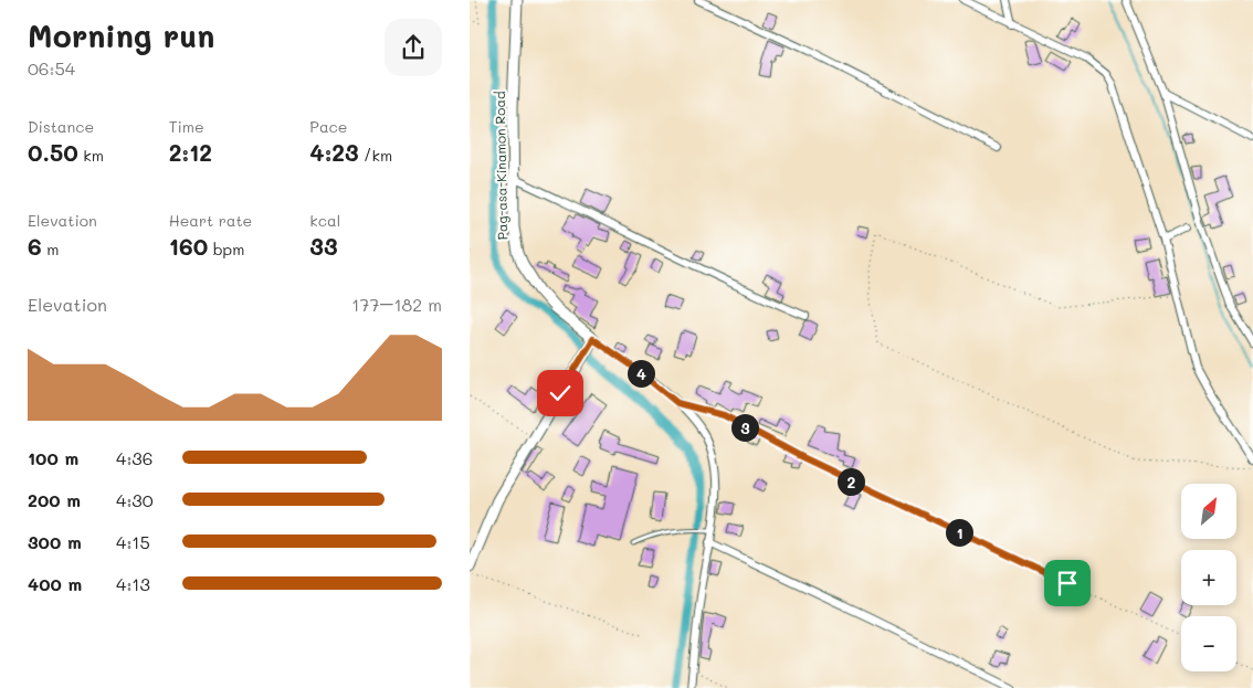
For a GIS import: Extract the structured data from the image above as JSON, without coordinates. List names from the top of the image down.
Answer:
{
  "streets": {
    "street": ["Pag-asa-Kinamon Road"]
  },
  "north": "top right",
  "page": {
    "heading": ["Morning run", "06:54"],
    "stats": [
      ["Distance", "0.50 km"],
      ["Time", "2:12"],
      ["Pace", "4:23 /km"],
      ["Elevation", "6 m"],
      ["Heart rate", "160 bpm"],
      ["kcal", "33"]
    ],
    "chart": ["Elevation", "177–182 m"],
    "pins": [
      "4",
      "3",
      "2",
      "1"
    ],
    "list": [
      {
        "name": "100 m",
        "note": "4:36"
      },
      {
        "name": "200 m",
        "note": "4:30"
      },
      {
        "name": "300 m",
        "note": "4:15"
      },
      {
        "name": "400 m",
        "note": "4:13"
      }
    ],
    "map_buttons": ["+", "−"]
  }
}
